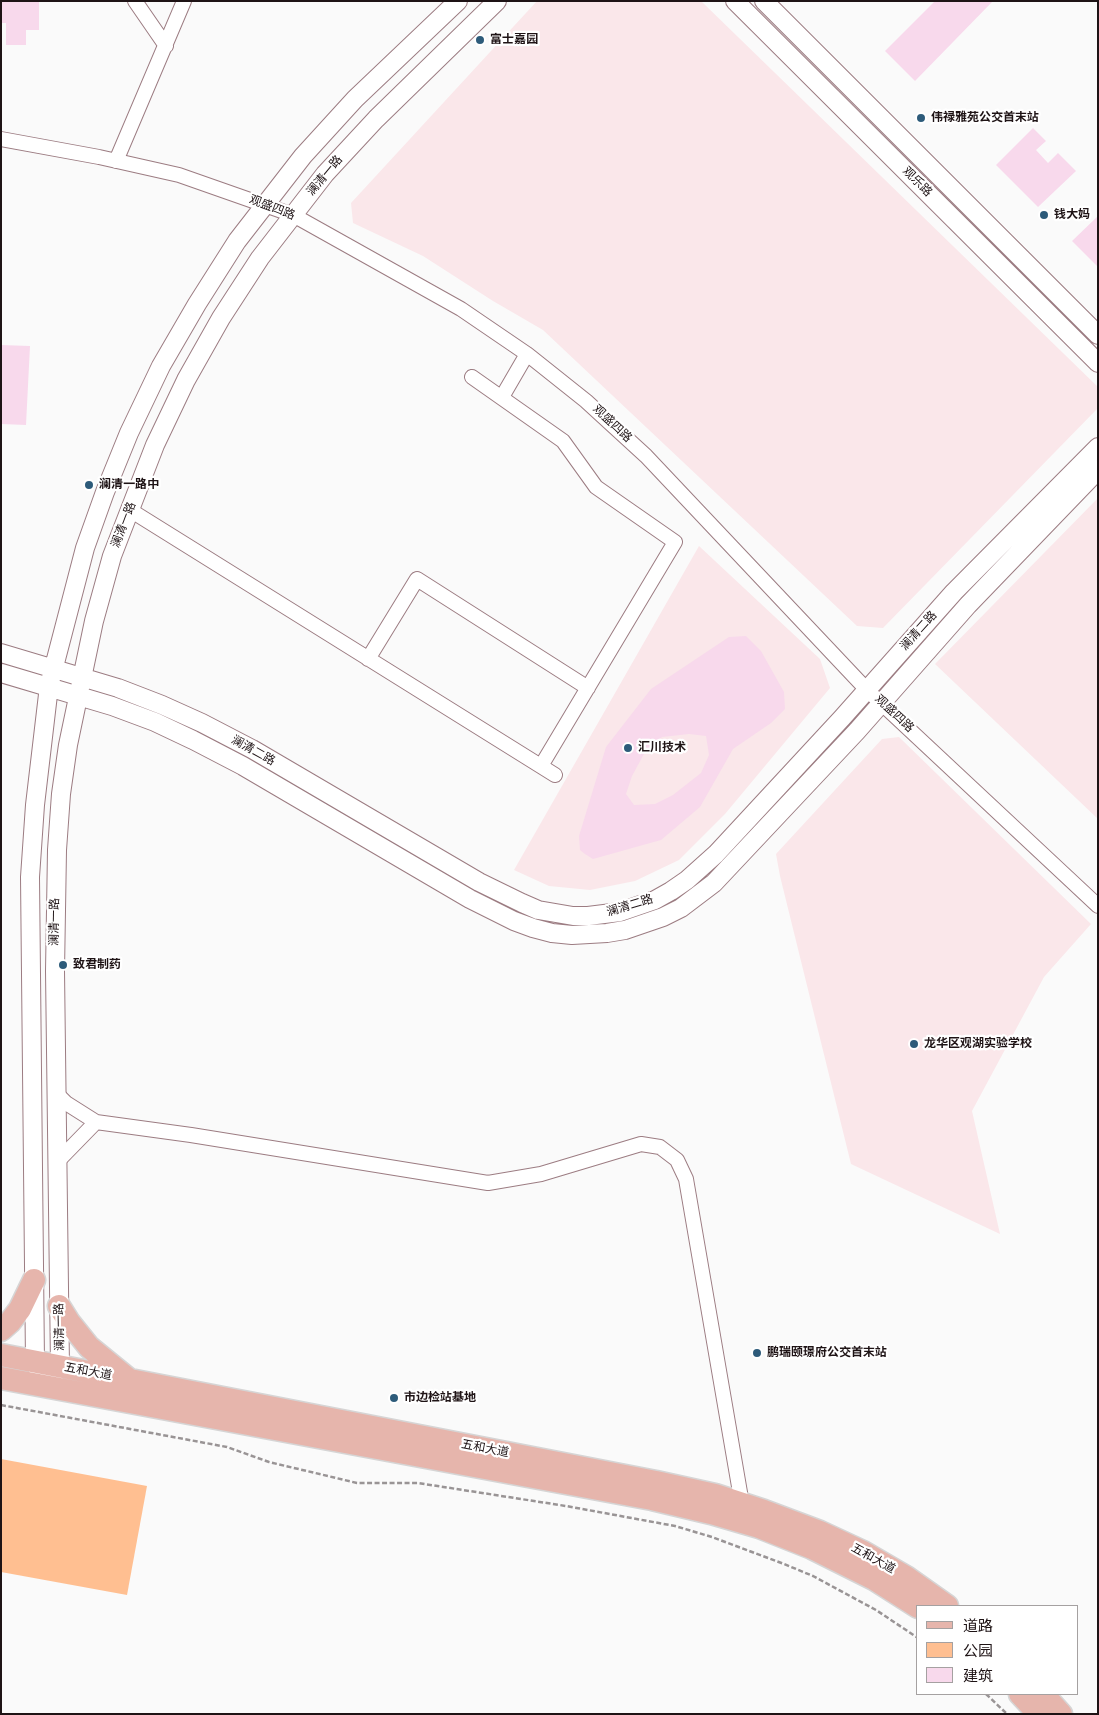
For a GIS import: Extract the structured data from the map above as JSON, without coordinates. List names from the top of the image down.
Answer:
{
  "streets": {
    "main road": ["五和大道"],
    "street": [
      "澜清一路",
      "观乐路",
      "观盛四路",
      "澜清二路"
    ]
  },
  "crossings": [
    ["澜清一路", "观盛四路"],
    ["澜清一路", "澜清二路"],
    ["澜清一路", "五和大道"],
    ["观盛四路", "澜清二路"]
  ],
  "places": [
    "富士嘉园",
    "伟禄雅苑公交首末站",
    "钱大妈",
    "澜清一路中",
    "汇川技术",
    "致君制药",
    "龙华区观湖实验学校",
    "鹏瑞颐璟府公交首末站",
    "市边检站基地"
  ],
  "legend": ["道路", "公园", "建筑"]
}
